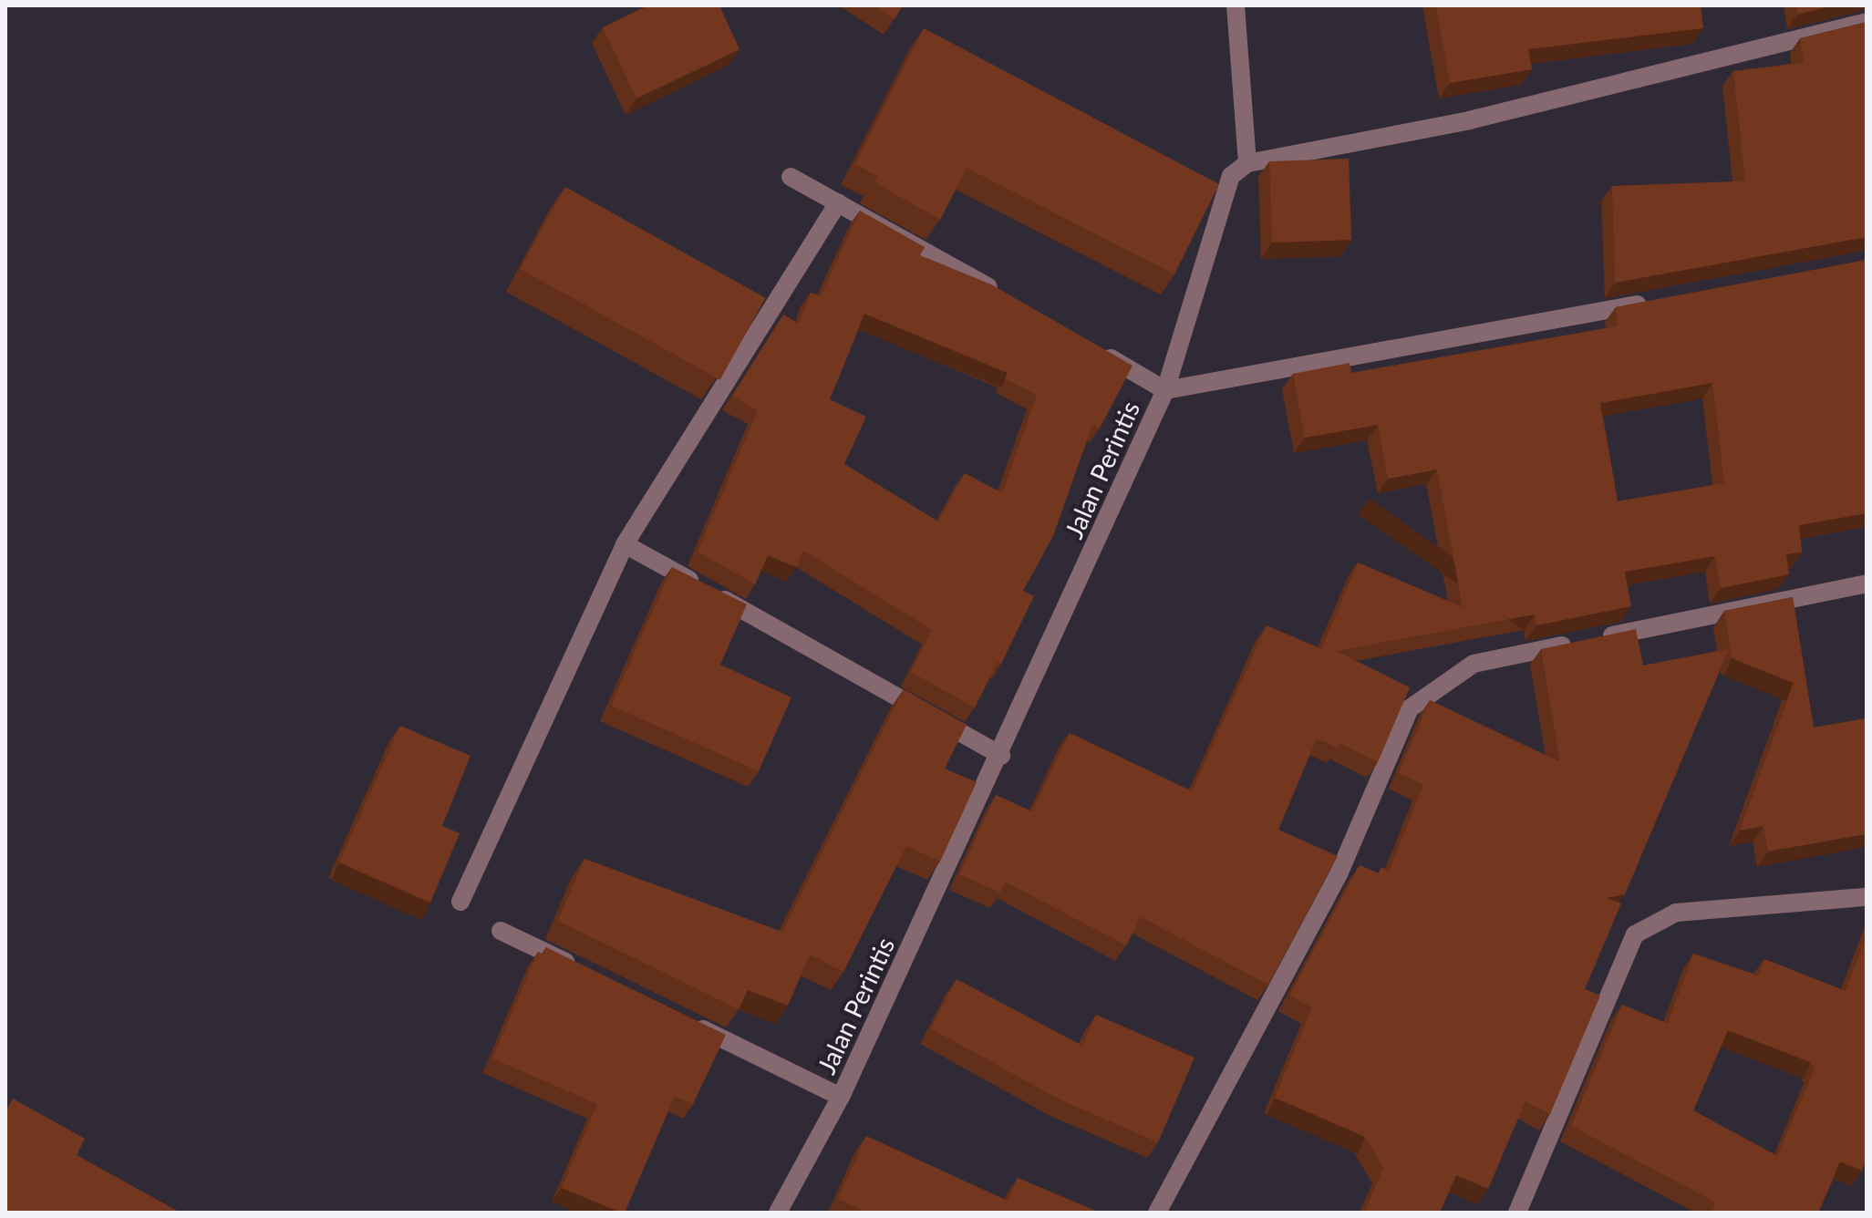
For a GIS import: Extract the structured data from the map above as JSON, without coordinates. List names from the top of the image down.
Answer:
{
  "streets": {
    "street": ["Jalan Perintis"]
  }
}
